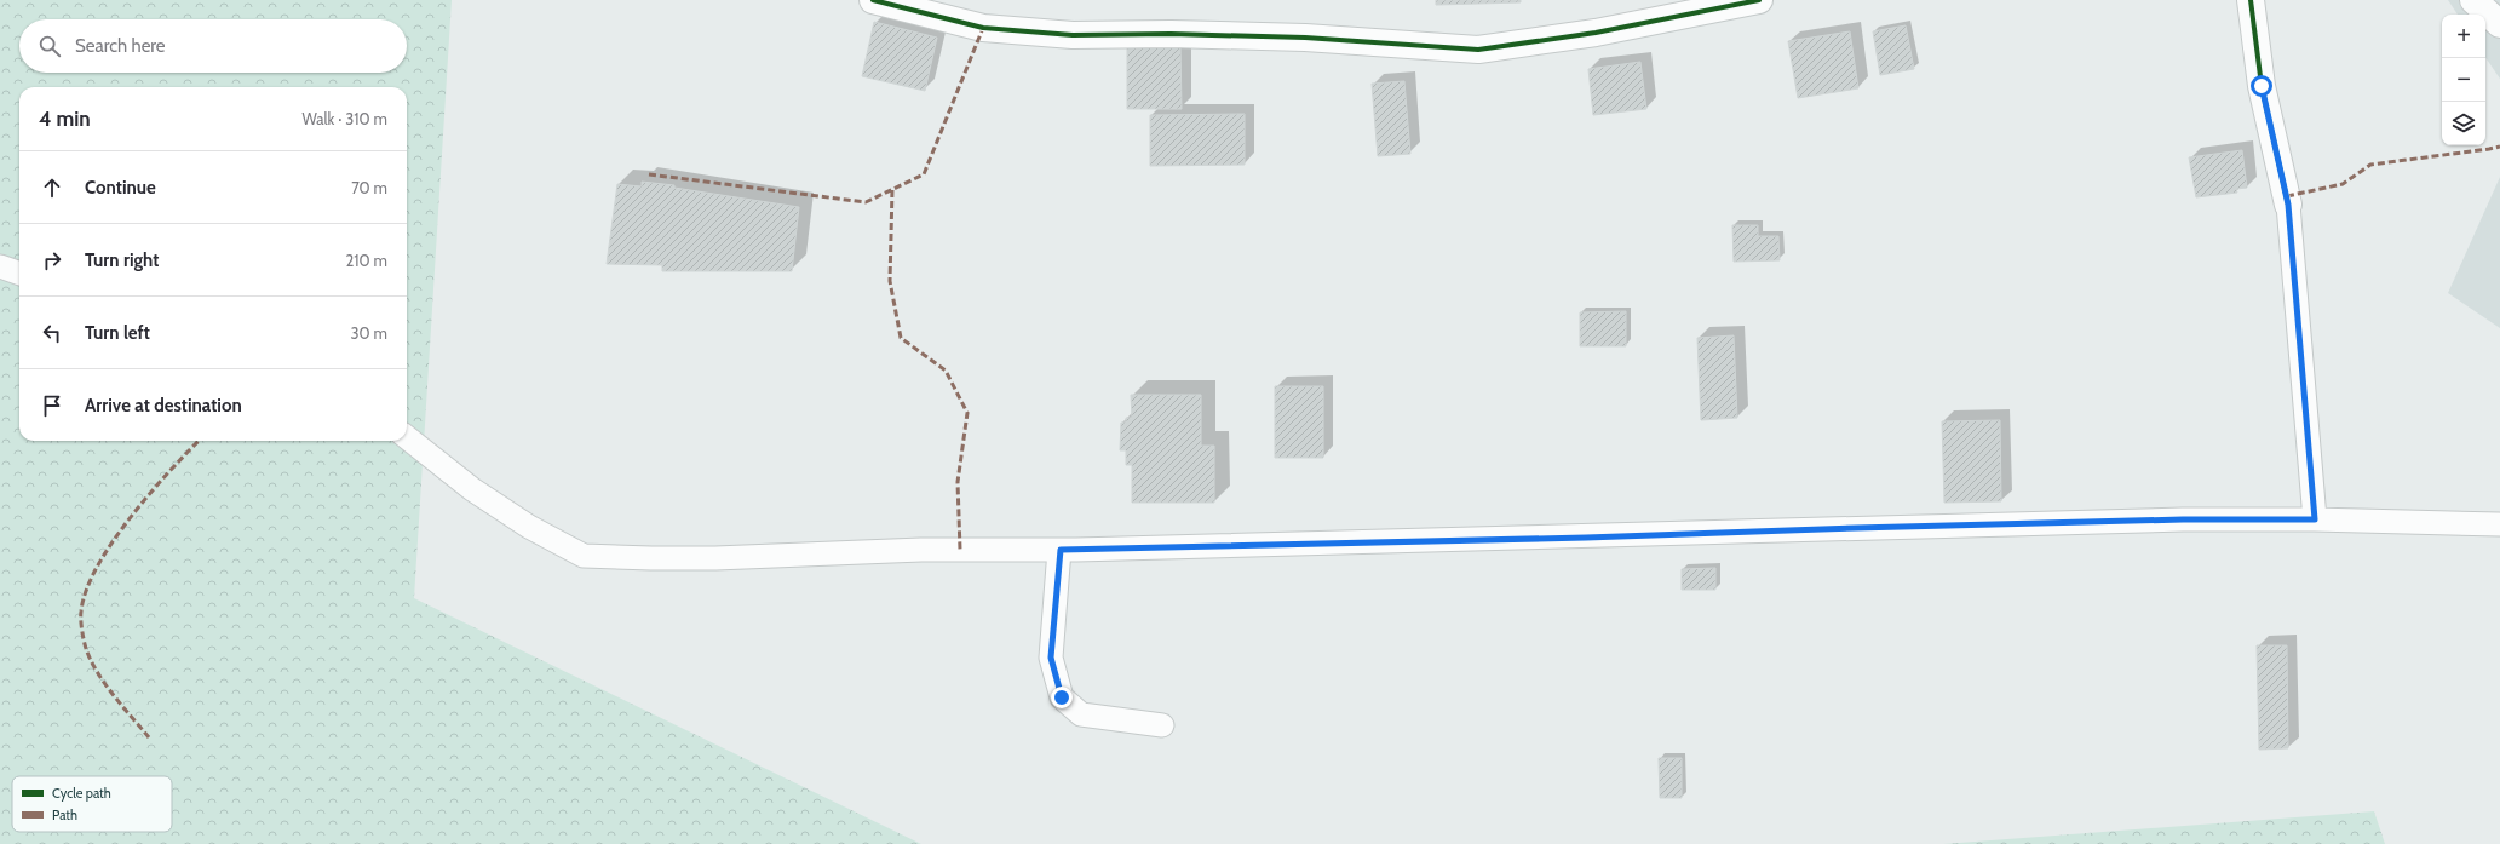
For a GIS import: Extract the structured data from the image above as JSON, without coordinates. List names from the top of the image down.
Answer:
{
  "legend": ["Cycle path", "Path"],
  "page": {
    "map_buttons": ["+", "−"],
    "search": "Search here",
    "heading": ["4 min", "Walk · 310 m"],
    "list": [
      ["Continue", "70 m"],
      ["Turn right", "210 m"],
      ["Turn left", "30 m"],
      "Arrive at destination"
    ]
  }
}
